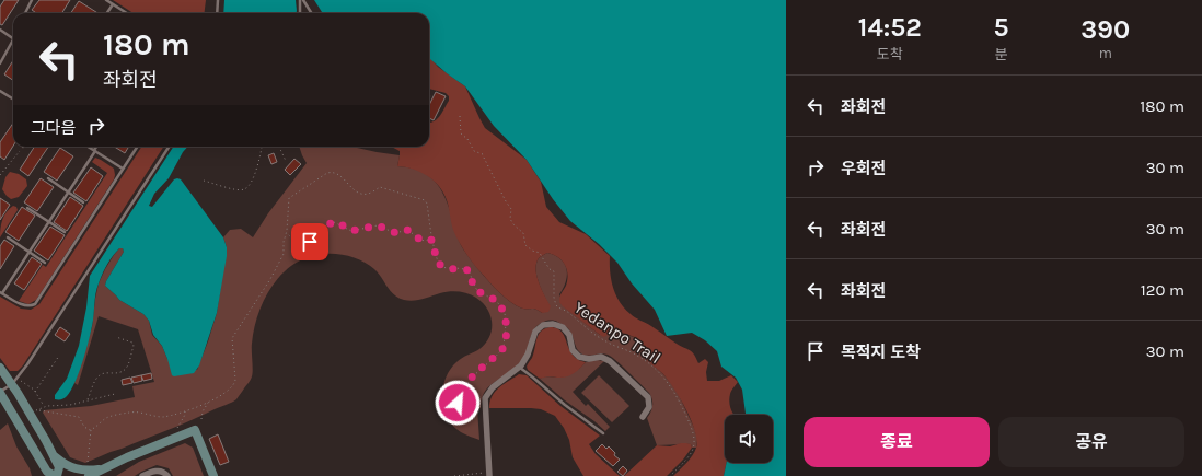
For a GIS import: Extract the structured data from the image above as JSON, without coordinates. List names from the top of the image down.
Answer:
{
  "streets": {
    "path": ["Yedanpo Trail"]
  },
  "page": {
    "eta": [
      "14:52",
      "도착",
      "5",
      "분",
      "390",
      "m"
    ],
    "turn": ["180 m", "좌회전"],
    "list": [
      {
        "name": "좌회전",
        "value": "180 m"
      },
      {
        "name": "우회전",
        "value": "30 m"
      },
      {
        "name": "좌회전",
        "value": "30 m"
      },
      {
        "name": "좌회전",
        "value": "120 m"
      },
      {
        "name": "목적지 도착",
        "value": "30 m"
      }
    ],
    "then": "그다음",
    "buttons": ["종료", "공유"]
  }
}
